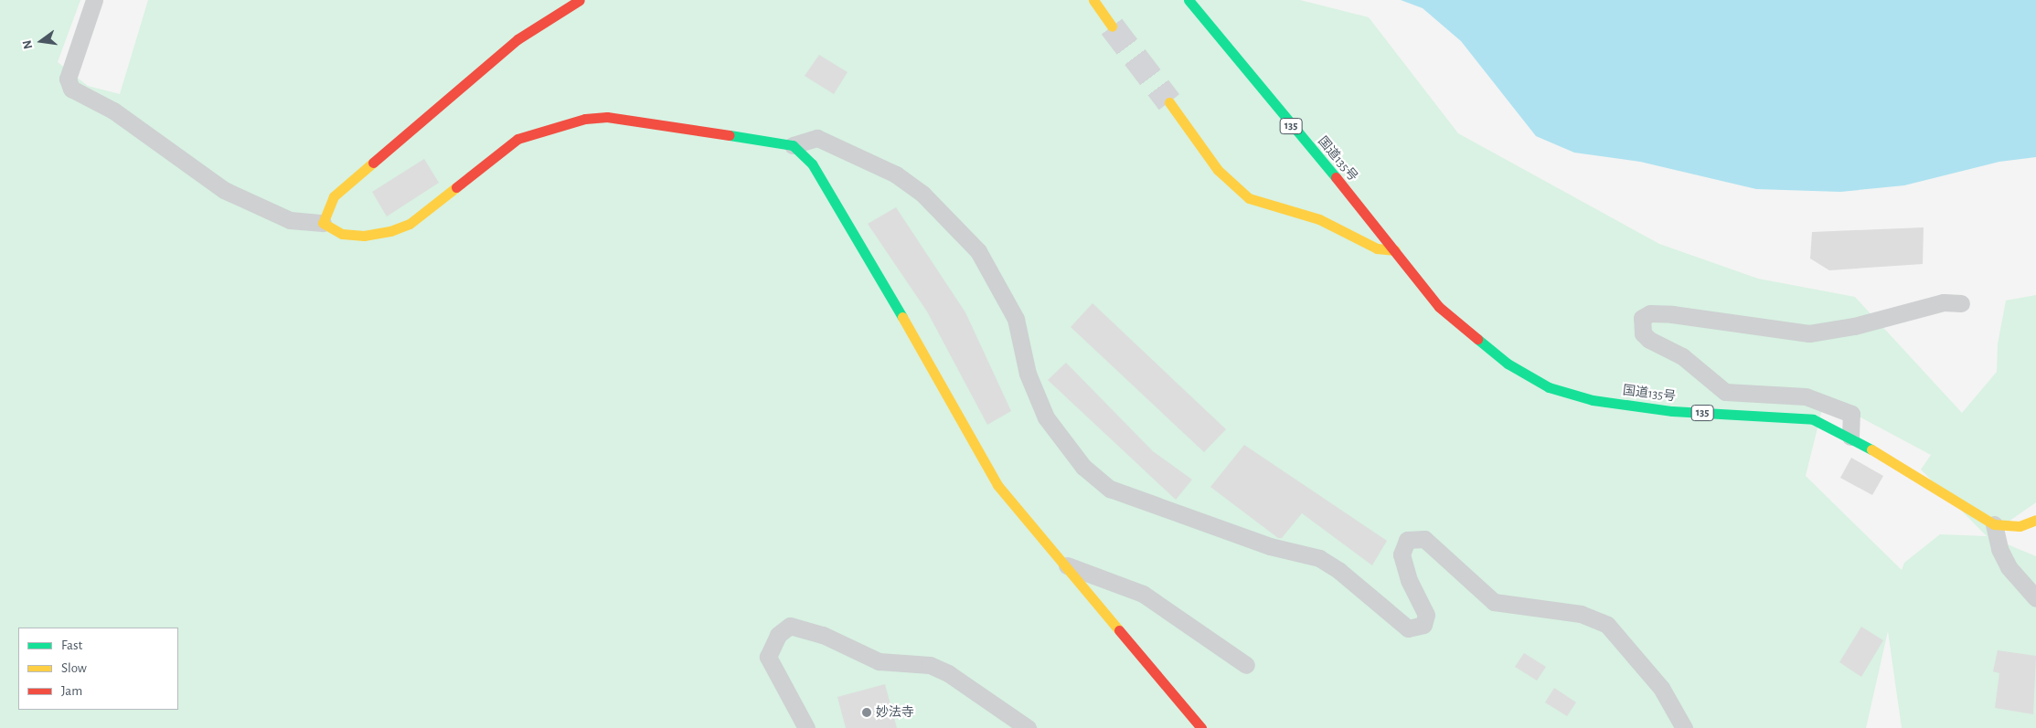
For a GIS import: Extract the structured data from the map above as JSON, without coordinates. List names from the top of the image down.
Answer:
{
  "streets": {
    "main road": ["135", "国道135号"]
  },
  "places": ["妙法寺"],
  "legend": ["Fast", "Slow", "Jam"],
  "north": "left"
}
